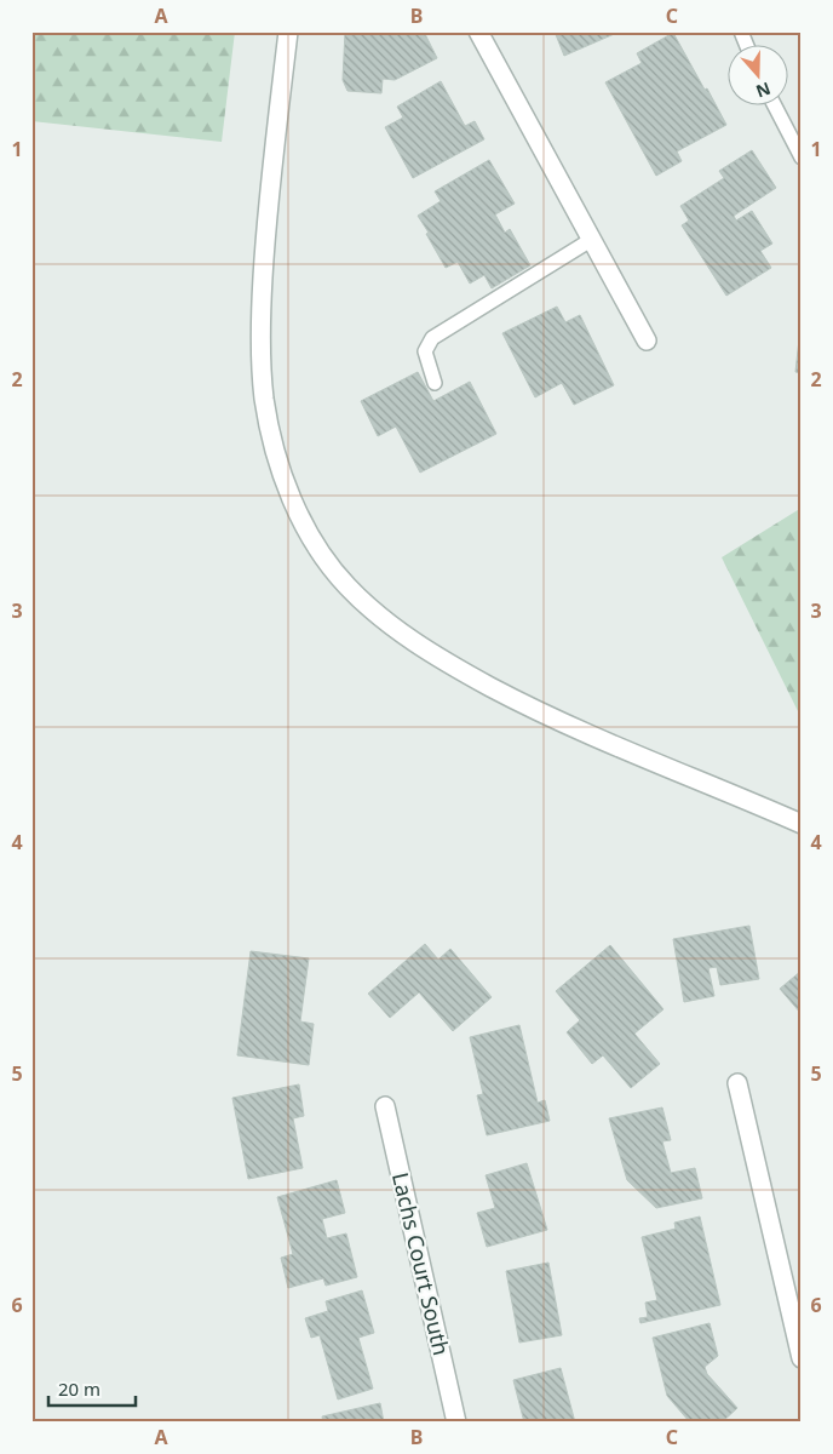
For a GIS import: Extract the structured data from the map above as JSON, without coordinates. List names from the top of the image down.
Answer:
{
  "streets": {
    "street": ["Lachs Court South"]
  },
  "scale_bar": "20 m",
  "north": "bottom",
  "grid": {
    "columns": ["A", "B", "C"],
    "rows": [
      "1",
      "2",
      "3",
      "4",
      "5",
      "6"
    ]
  }
}
